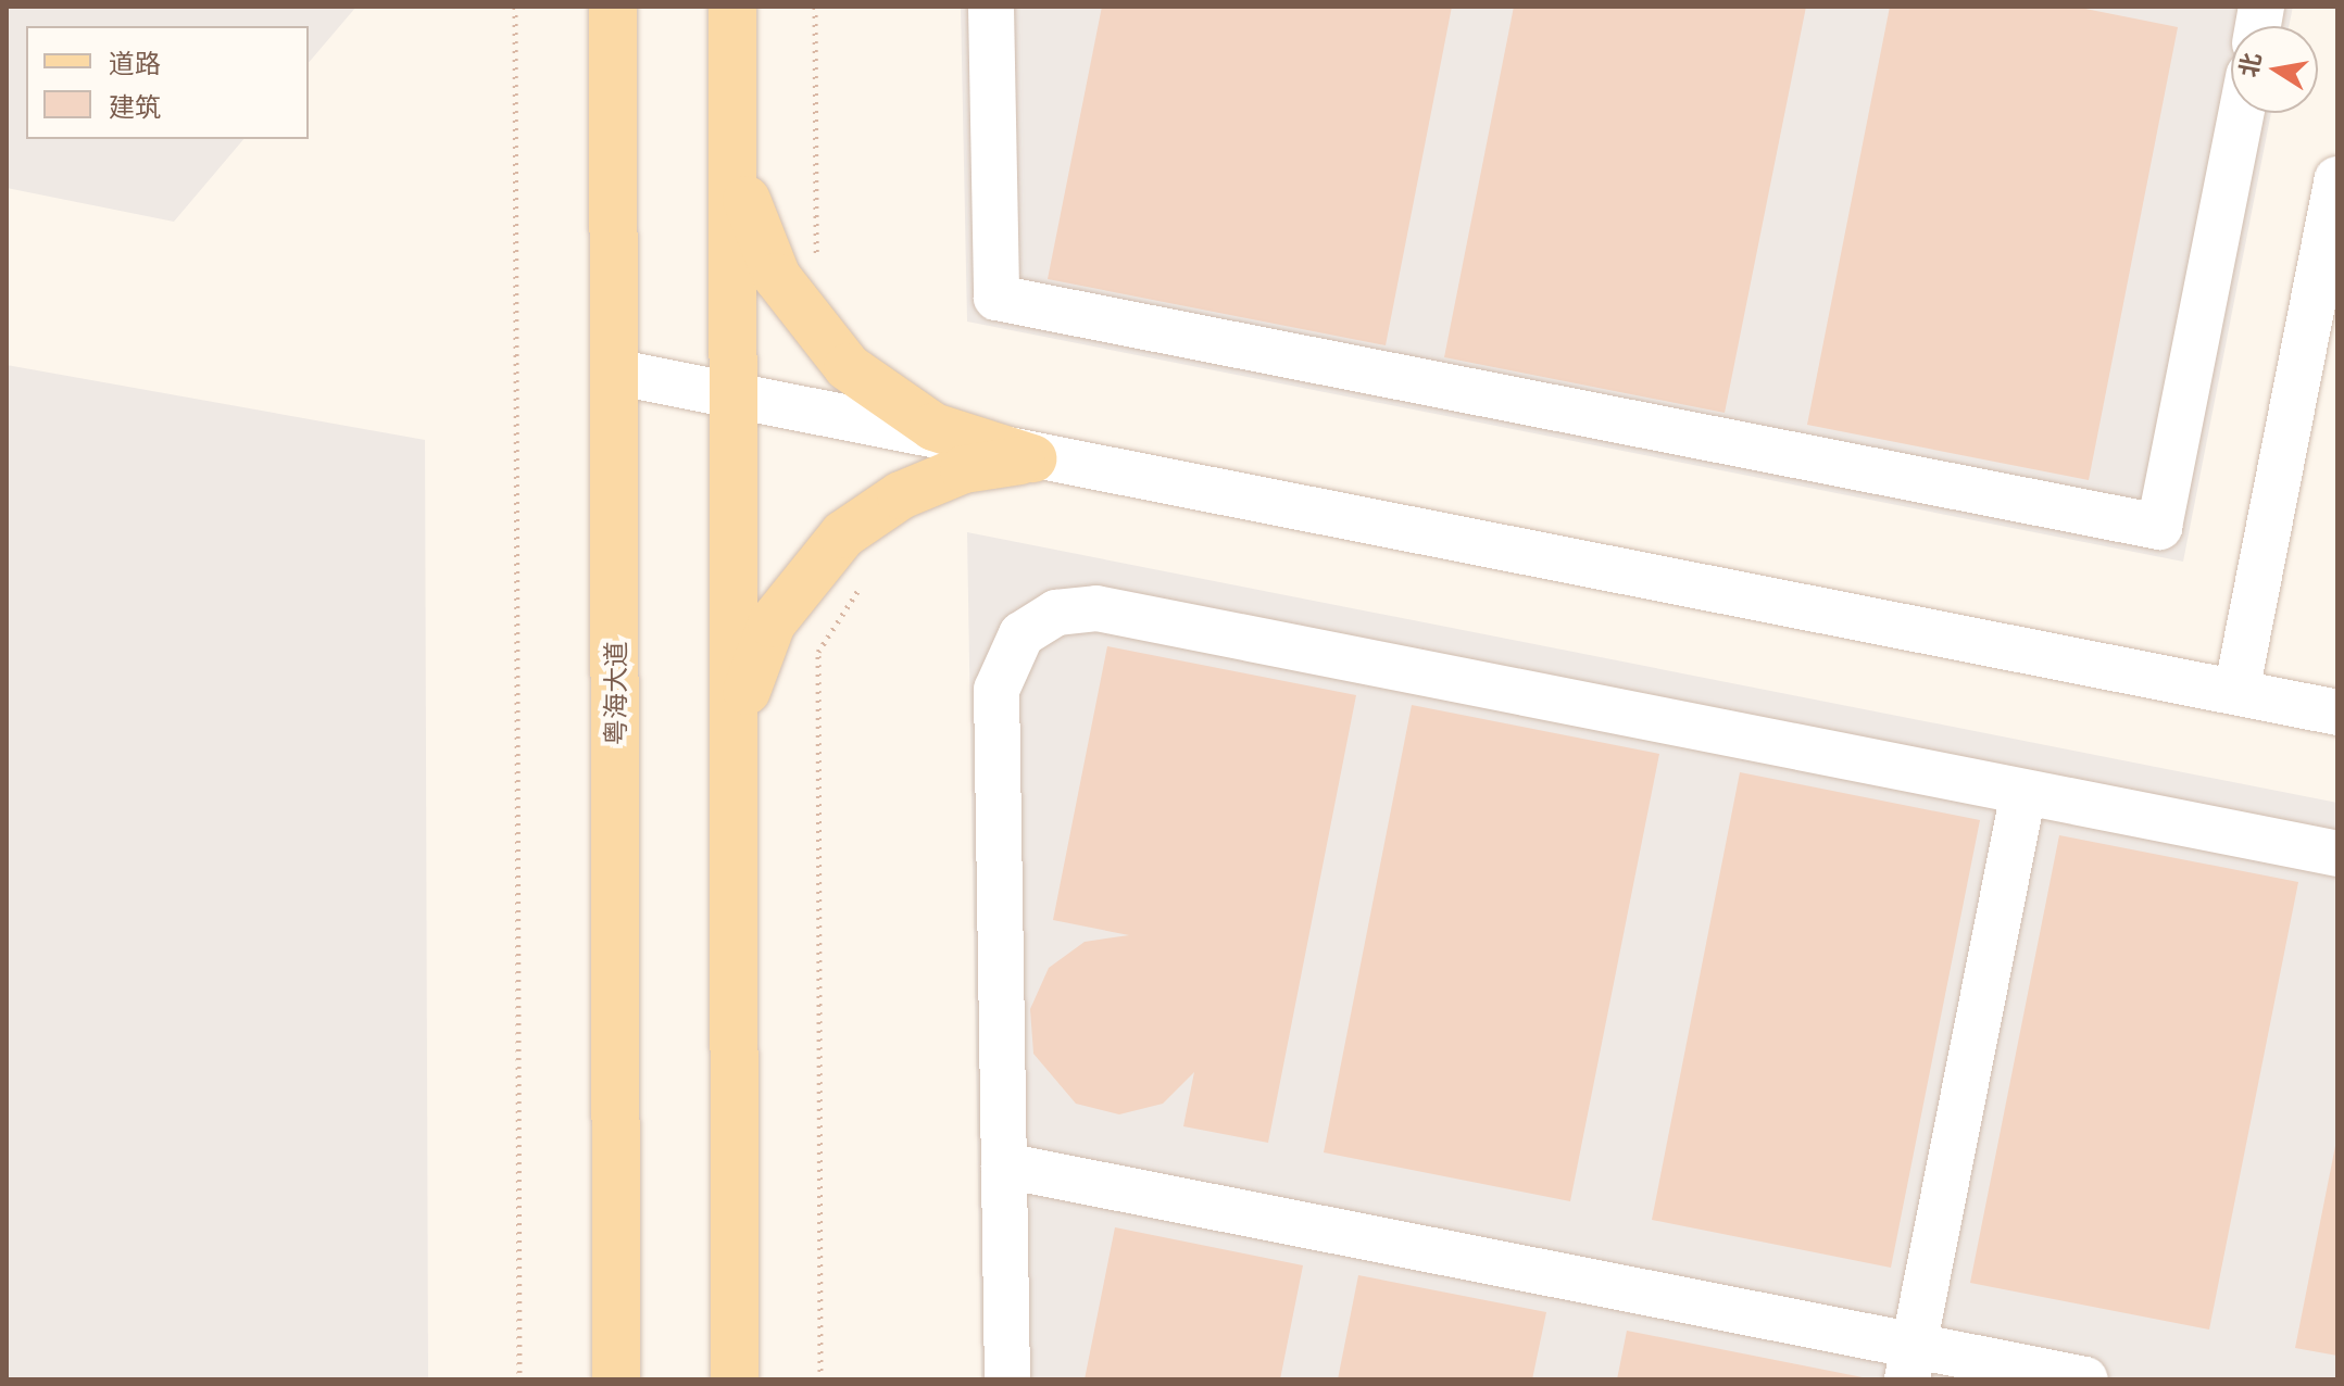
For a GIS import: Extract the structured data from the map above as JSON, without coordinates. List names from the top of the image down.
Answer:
{
  "streets": {
    "main road": ["粤海大道"]
  },
  "legend": ["道路", "建筑"],
  "north": "left"
}
